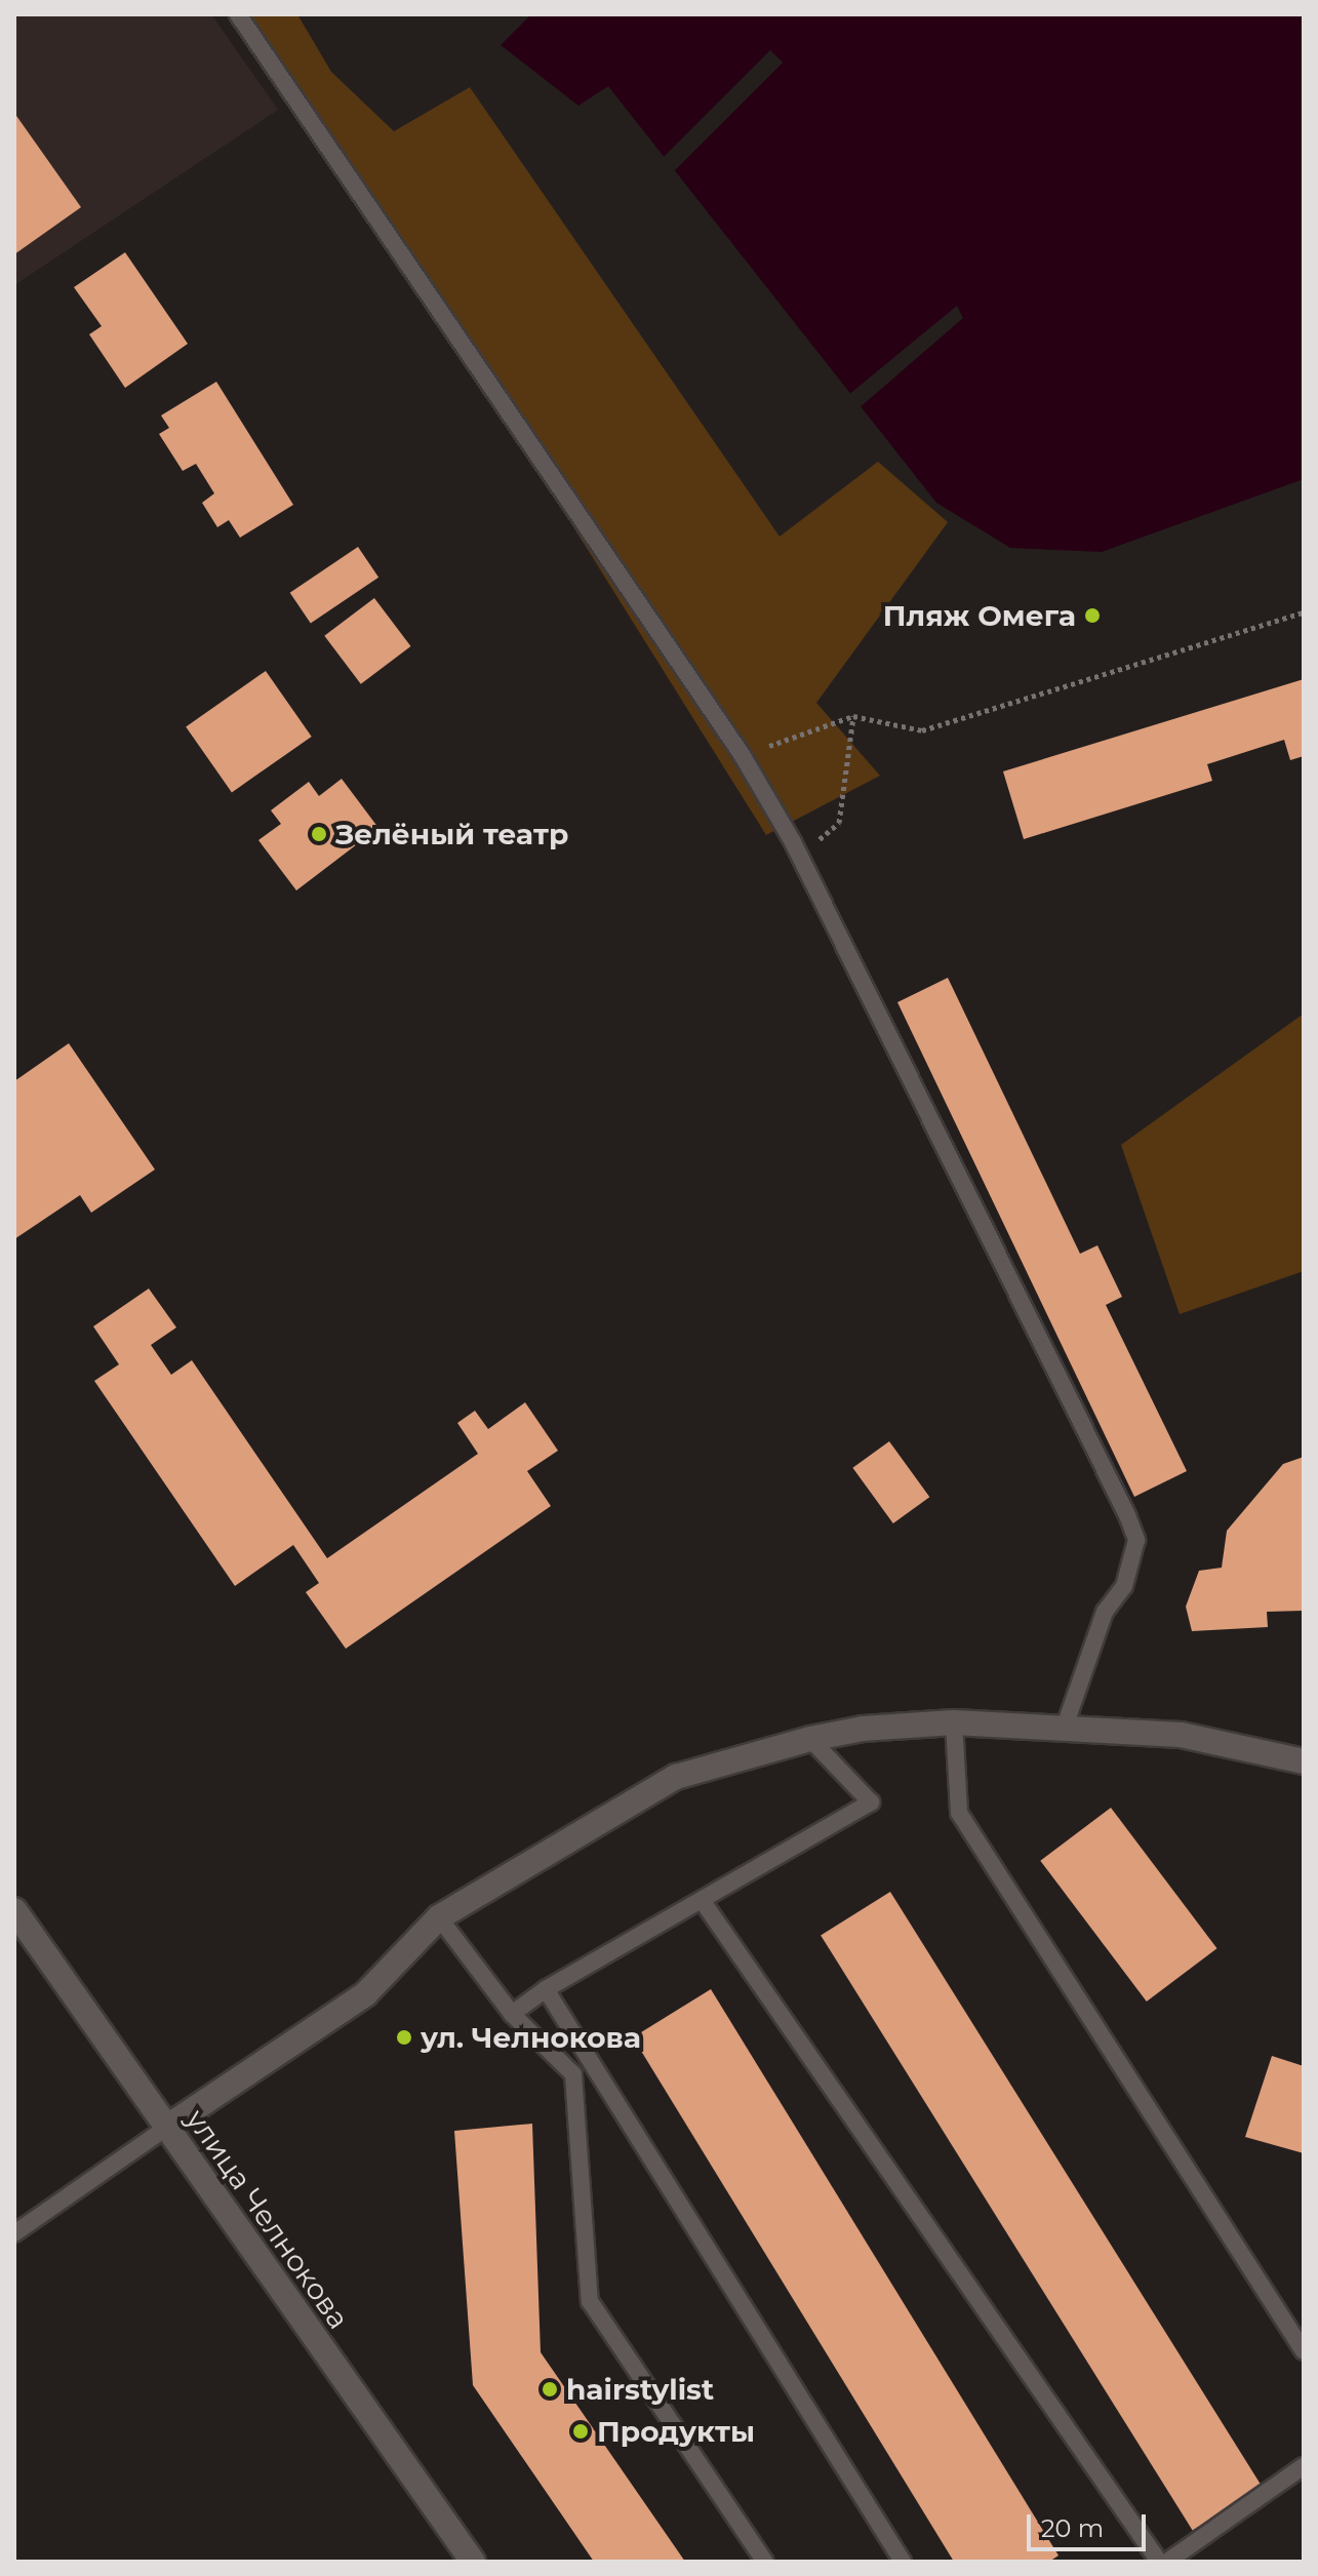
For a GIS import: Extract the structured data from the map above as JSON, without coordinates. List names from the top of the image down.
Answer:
{
  "streets": {
    "street": ["улица Челнокова"]
  },
  "places": [
    "Пляж Омега",
    "Зелёный театр",
    "ул. Челнокова",
    "hairstylist",
    "Продукты"
  ],
  "scale_bar": "20 m"
}
